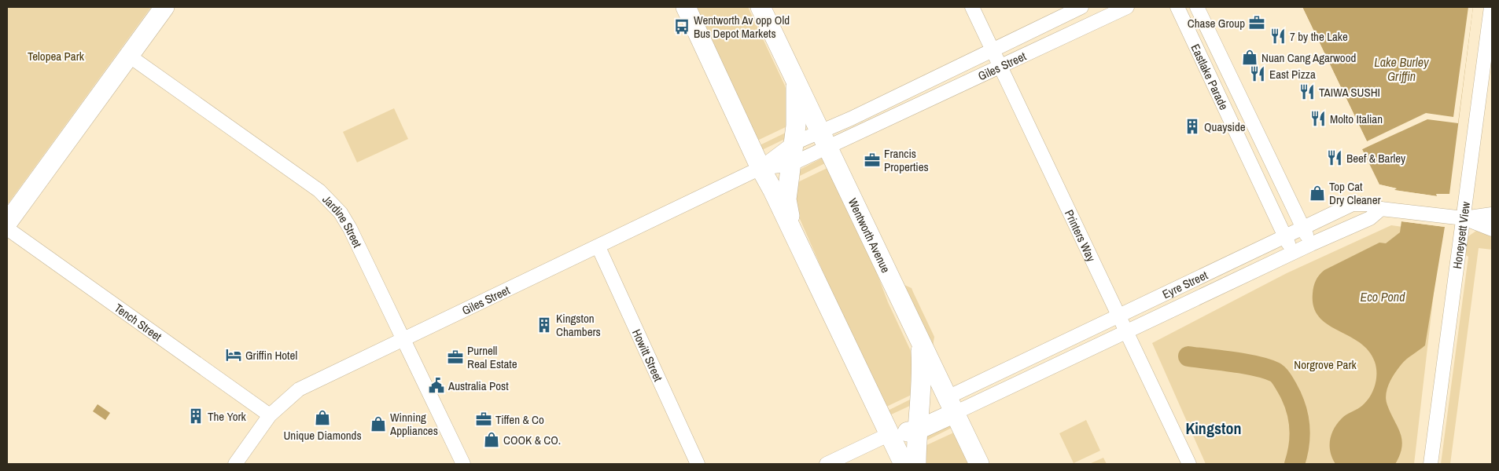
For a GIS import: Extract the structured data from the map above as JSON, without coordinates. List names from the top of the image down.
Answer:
{
  "streets": {
    "main road": ["Wentworth Avenue", "Eyre Street"],
    "street": [
      "Giles Street",
      "Eastlake Parade",
      "Jardine Street",
      "Printers Way",
      "Honeysett View",
      "Tench Street",
      "Howitt Street"
    ]
  },
  "crossings": [
    ["Giles Street", "Jardine Street"],
    ["Giles Street", "Wentworth Avenue"],
    ["Giles Street", "Printers Way"],
    ["Giles Street", "Tench Street"],
    ["Giles Street", "Howitt Street"],
    ["Eastlake Parade", "Eyre Street"],
    ["Wentworth Avenue", "Eyre Street"],
    ["Printers Way", "Eyre Street"],
    ["Honeysett View", "Eyre Street"]
  ],
  "districts": ["Kingston"],
  "water": ["Lake Burley Griffin", "Eco Pond"],
  "parks": ["Telopea Park", "Norgrove Park"],
  "places": {
    "office": [
      "Chase Group",
      "Francis Properties",
      "Purnell Real Estate",
      "Tiffen & Co"
    ],
    "bus stop": ["Wentworth Av opp Old Bus Depot Markets"],
    "restaurant": [
      "7 by the Lake",
      "East Pizza",
      "TAIWA SUSHI",
      "Molto Italian",
      "Beef & Barley"
    ],
    "shop": [
      "Nuan Cang Agarwood",
      "Top Cat Dry Cleaner",
      "Unique Diamonds",
      "Winning Appliances",
      "COOK & CO."
    ],
    "building": ["Quayside", "Kingston Chambers", "The York"],
    "hotel": ["Griffin Hotel"],
    "public building": ["Australia Post"]
  }
}
